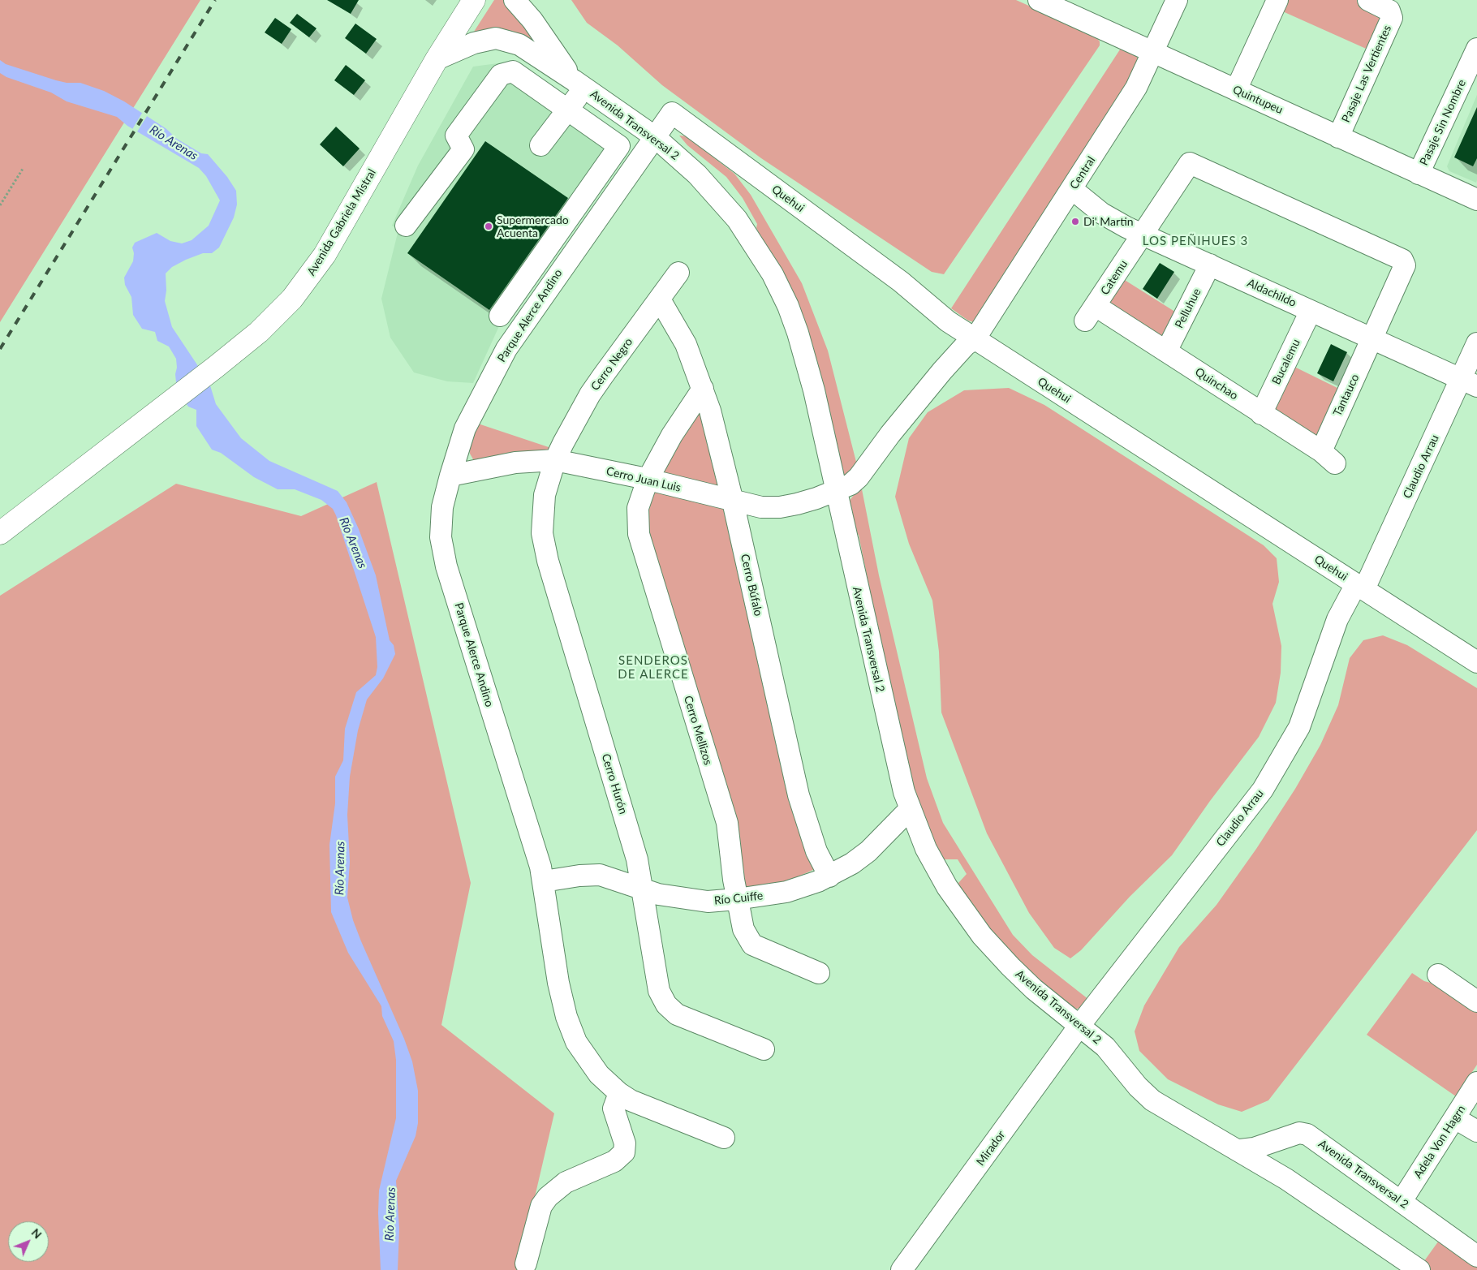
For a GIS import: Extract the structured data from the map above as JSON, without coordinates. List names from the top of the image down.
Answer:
{
  "streets": {
    "main road": ["Avenida Gabriela Mistral"],
    "street": [
      "Pasaje Las Vertientes",
      "Quintupeu",
      "Pasaje Sin Nombre",
      "Avenida Transversal 2",
      "Central",
      "Quehui",
      "Catemu",
      "Aldachildo",
      "Pelluhue",
      "Parque Alerce Andino",
      "Bucalemu",
      "Cerro Negro",
      "Quinchao",
      "Tantauco",
      "Claudio Arrau",
      "Cerro Juan Luis",
      "Cerro Búfalo",
      "Cerro Mellizos",
      "Cerro Hurón",
      "Río Cuiffe",
      "Adela Von Hagrn",
      "Mirador"
    ]
  },
  "crossings": [
    ["Pasaje Las Vertientes", "Quintupeu"],
    ["Quintupeu", "Pasaje Sin Nombre"],
    ["Quintupeu", "Central"],
    ["Avenida Transversal 2", "Central"],
    ["Avenida Transversal 2", "Quehui"],
    ["Avenida Transversal 2", "Avenida Gabriela Mistral"],
    ["Avenida Transversal 2", "Parque Alerce Andino"],
    ["Avenida Transversal 2", "Claudio Arrau"],
    ["Avenida Transversal 2", "Cerro Juan Luis"],
    ["Avenida Transversal 2", "Río Cuiffe"],
    ["Avenida Transversal 2", "Adela Von Hagrn"],
    ["Avenida Transversal 2", "Mirador"],
    ["Central", "Quehui"],
    ["Central", "Aldachildo"],
    ["Central", "Cerro Juan Luis"],
    ["Quehui", "Parque Alerce Andino"],
    ["Quehui", "Claudio Arrau"],
    ["Catemu", "Aldachildo"],
    ["Catemu", "Quinchao"],
    ["Catemu", "Tantauco"],
    ["Aldachildo", "Pelluhue"],
    ["Aldachildo", "Bucalemu"],
    ["Aldachildo", "Tantauco"],
    ["Aldachildo", "Claudio Arrau"],
    ["Pelluhue", "Quinchao"],
    ["Parque Alerce Andino", "Cerro Juan Luis"],
    ["Parque Alerce Andino", "Río Cuiffe"],
    ["Bucalemu", "Quinchao"],
    ["Cerro Negro", "Cerro Juan Luis"],
    ["Cerro Negro", "Cerro Búfalo"],
    ["Cerro Negro", "Cerro Hurón"],
    ["Quinchao", "Tantauco"],
    ["Claudio Arrau", "Mirador"],
    ["Cerro Juan Luis", "Cerro Búfalo"],
    ["Cerro Juan Luis", "Cerro Mellizos"],
    ["Cerro Juan Luis", "Cerro Hurón"],
    ["Cerro Búfalo", "Cerro Mellizos"],
    ["Cerro Búfalo", "Río Cuiffe"],
    ["Cerro Mellizos", "Río Cuiffe"],
    ["Cerro Hurón", "Río Cuiffe"]
  ],
  "districts": ["LOS PEÑIHUES 3", "SENDEROS DE ALERCE"],
  "water": ["Río Arenas"],
  "places": ["Di' Martin", "Supermercado Acuenta"],
  "north": "top right"
}
